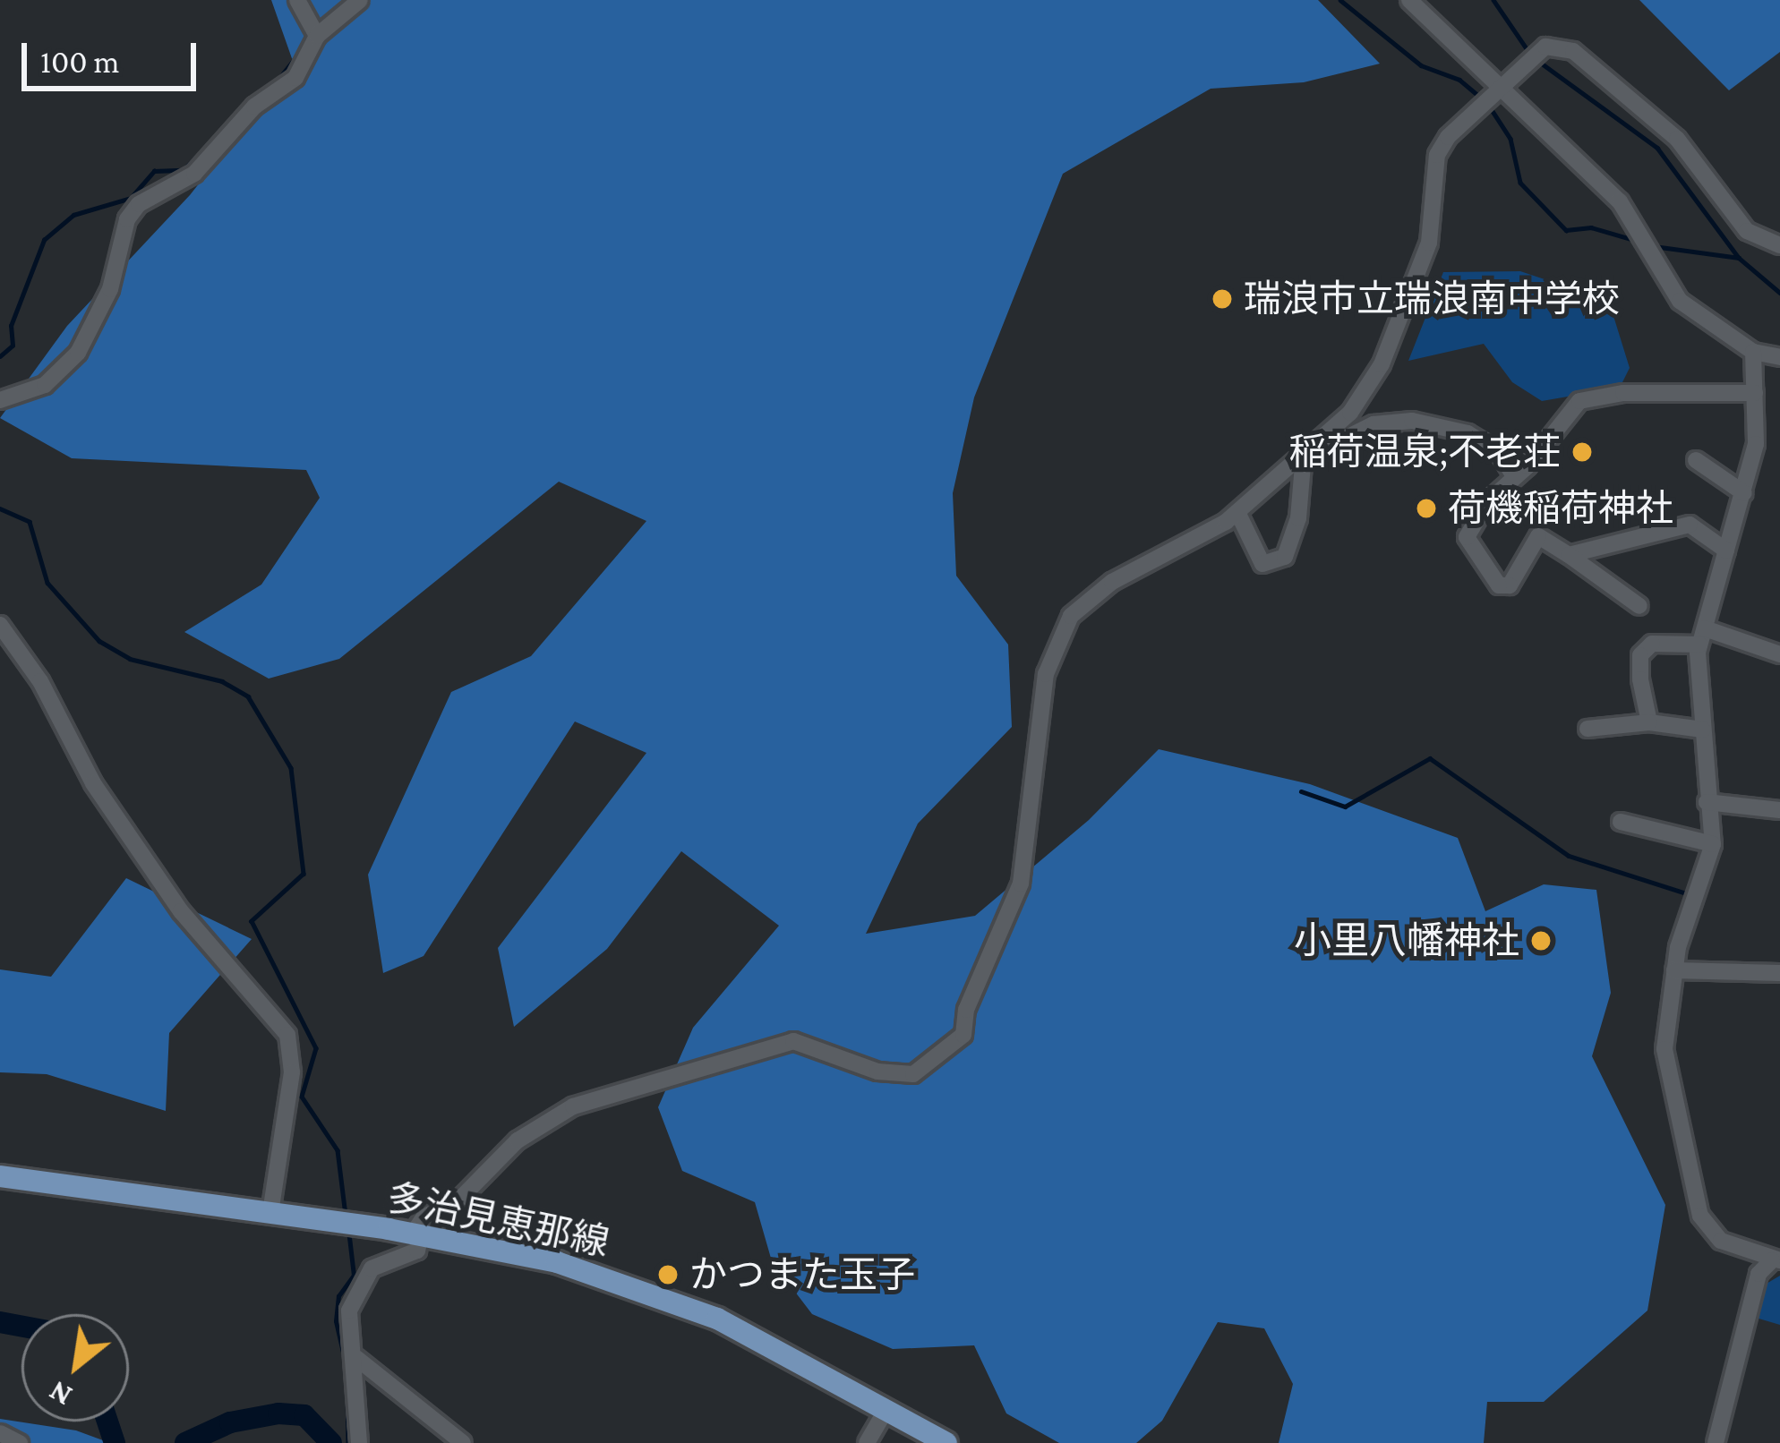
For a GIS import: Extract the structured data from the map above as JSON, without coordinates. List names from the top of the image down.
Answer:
{
  "streets": {
    "main road": ["多治見恵那線"]
  },
  "places": [
    "瑞浪市立瑞浪南中学校",
    "稲荷温泉;不老荘",
    "荷機稲荷神社",
    "小里八幡神社",
    "かつまた玉子"
  ],
  "scale_bar": "100 m",
  "north": "bottom left"
}
